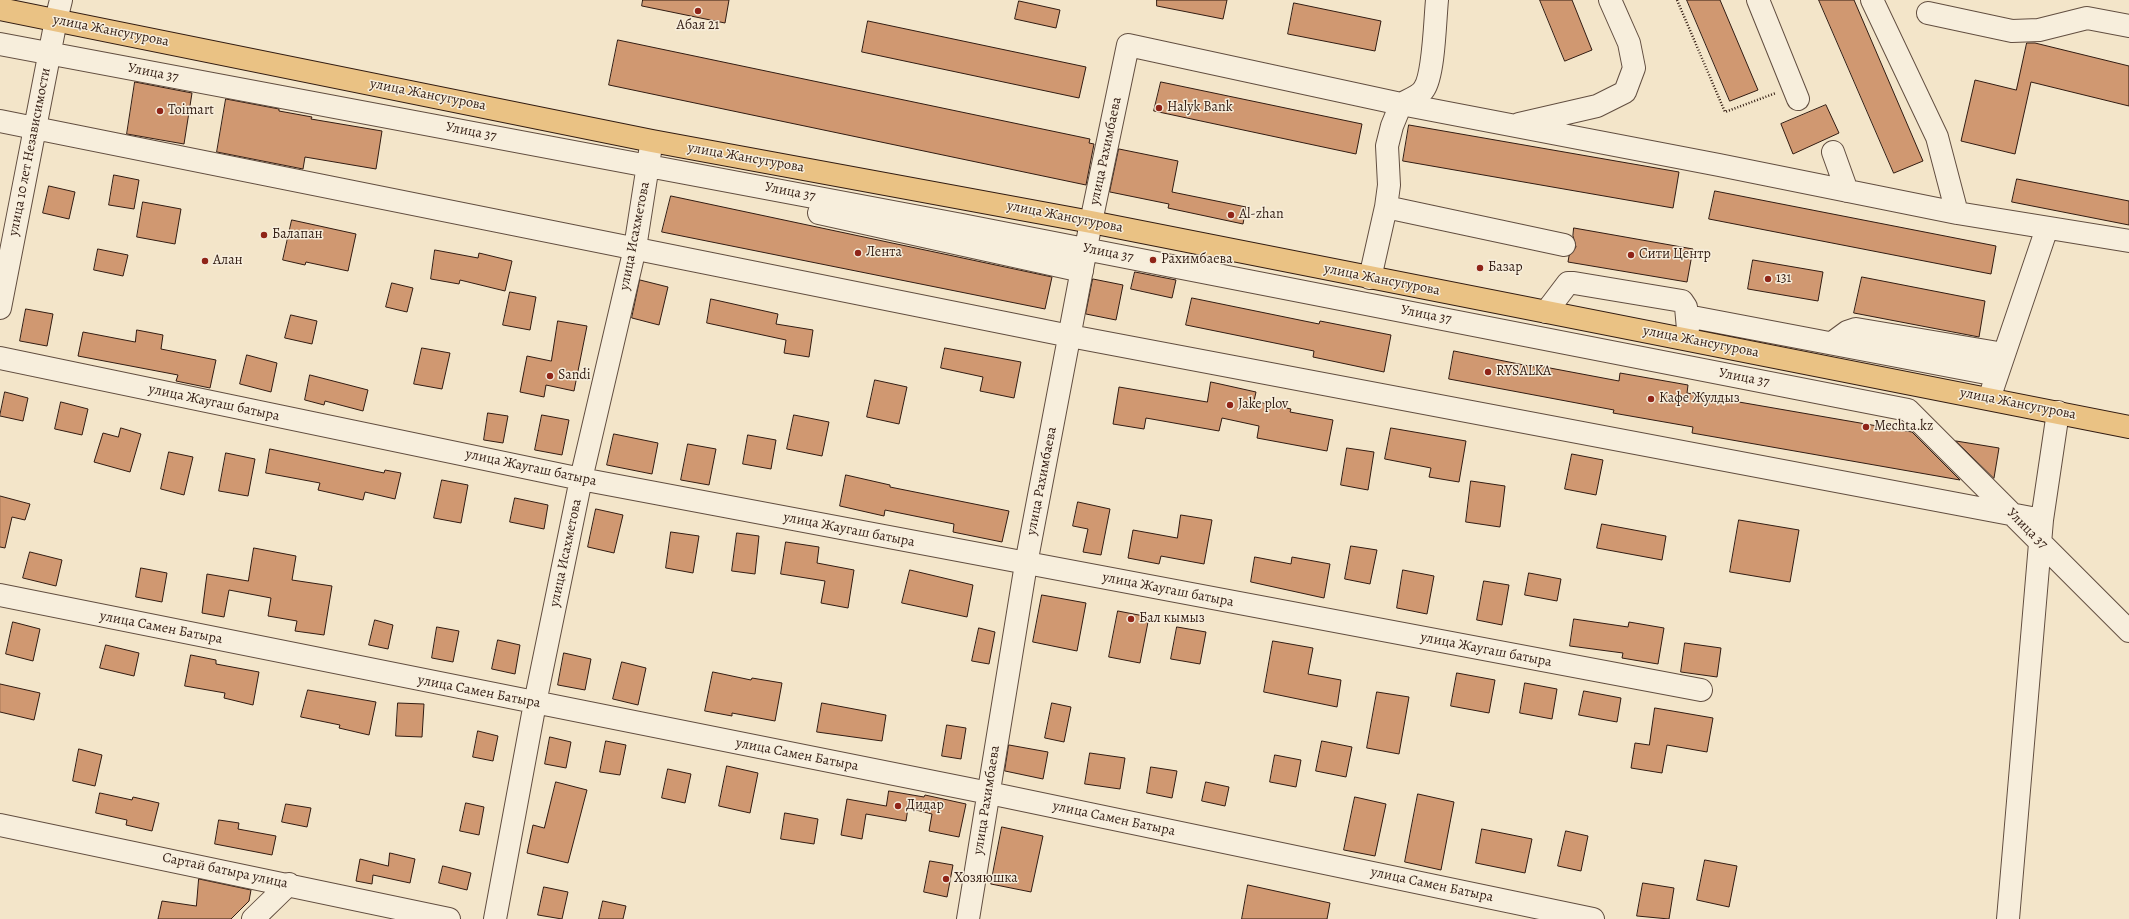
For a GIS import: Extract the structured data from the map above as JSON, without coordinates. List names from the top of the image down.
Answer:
{
  "streets": {
    "main road": ["улица Жансугурова"],
    "street": [
      "Улица 37",
      "улица Рахимбаева",
      "улица 10 лет Независимости",
      "улица Исахметова",
      "улица Жаугаш батыра",
      "улица Самен Батыра",
      "Сартай батыра улица"
    ]
  },
  "crossings": [
    ["улица Жансугурова", "улица Рахимбаева"],
    ["улица Жансугурова", "улица 10 лет Независимости"],
    ["улица Жансугурова", "улица Исахметова"],
    ["улица Рахимбаева", "улица Жаугаш батыра"],
    ["улица Рахимбаева", "улица Самен Батыра"],
    ["улица Исахметова", "улица Жаугаш батыра"],
    ["улица Исахметова", "улица Самен Батыра"]
  ],
  "places": [
    "Абая 21",
    "Halyk Bank",
    "Toimart",
    "Al-zhan",
    "Балапан",
    "Лента",
    "Сити Центр",
    "Рахимбаева",
    "Алан",
    "Базар",
    "131",
    "RYSALKA",
    "Sandi",
    "Кафе Жулдыз",
    "Jake plov",
    "Mechta.kz",
    "Бал кымыз",
    "Дидар",
    "Хозяюшка"
  ]
}
